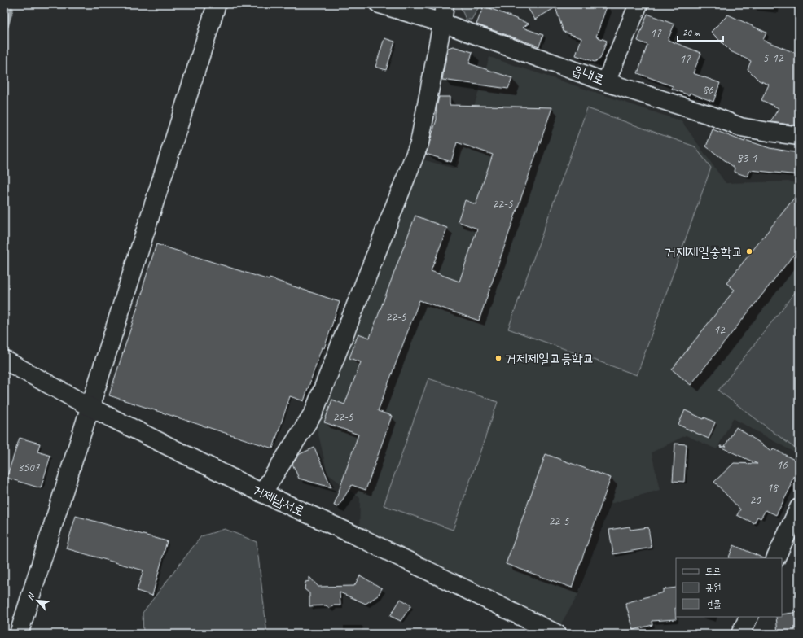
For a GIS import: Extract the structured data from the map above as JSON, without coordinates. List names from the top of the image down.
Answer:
{
  "streets": {
    "street": ["읍내로", "거제남서로"]
  },
  "places": ["거제제일중학교", "거제제일고등학교"],
  "house_numbers": [
    "17",
    "5-12",
    "17",
    "86",
    "83-1",
    "22-5",
    "22-5",
    "12",
    "22-5",
    "16",
    "3507",
    "18",
    "20",
    "22-5"
  ],
  "legend": ["도로", "공원", "건물"],
  "scale_bar": "20 m",
  "north": "top left"
}
